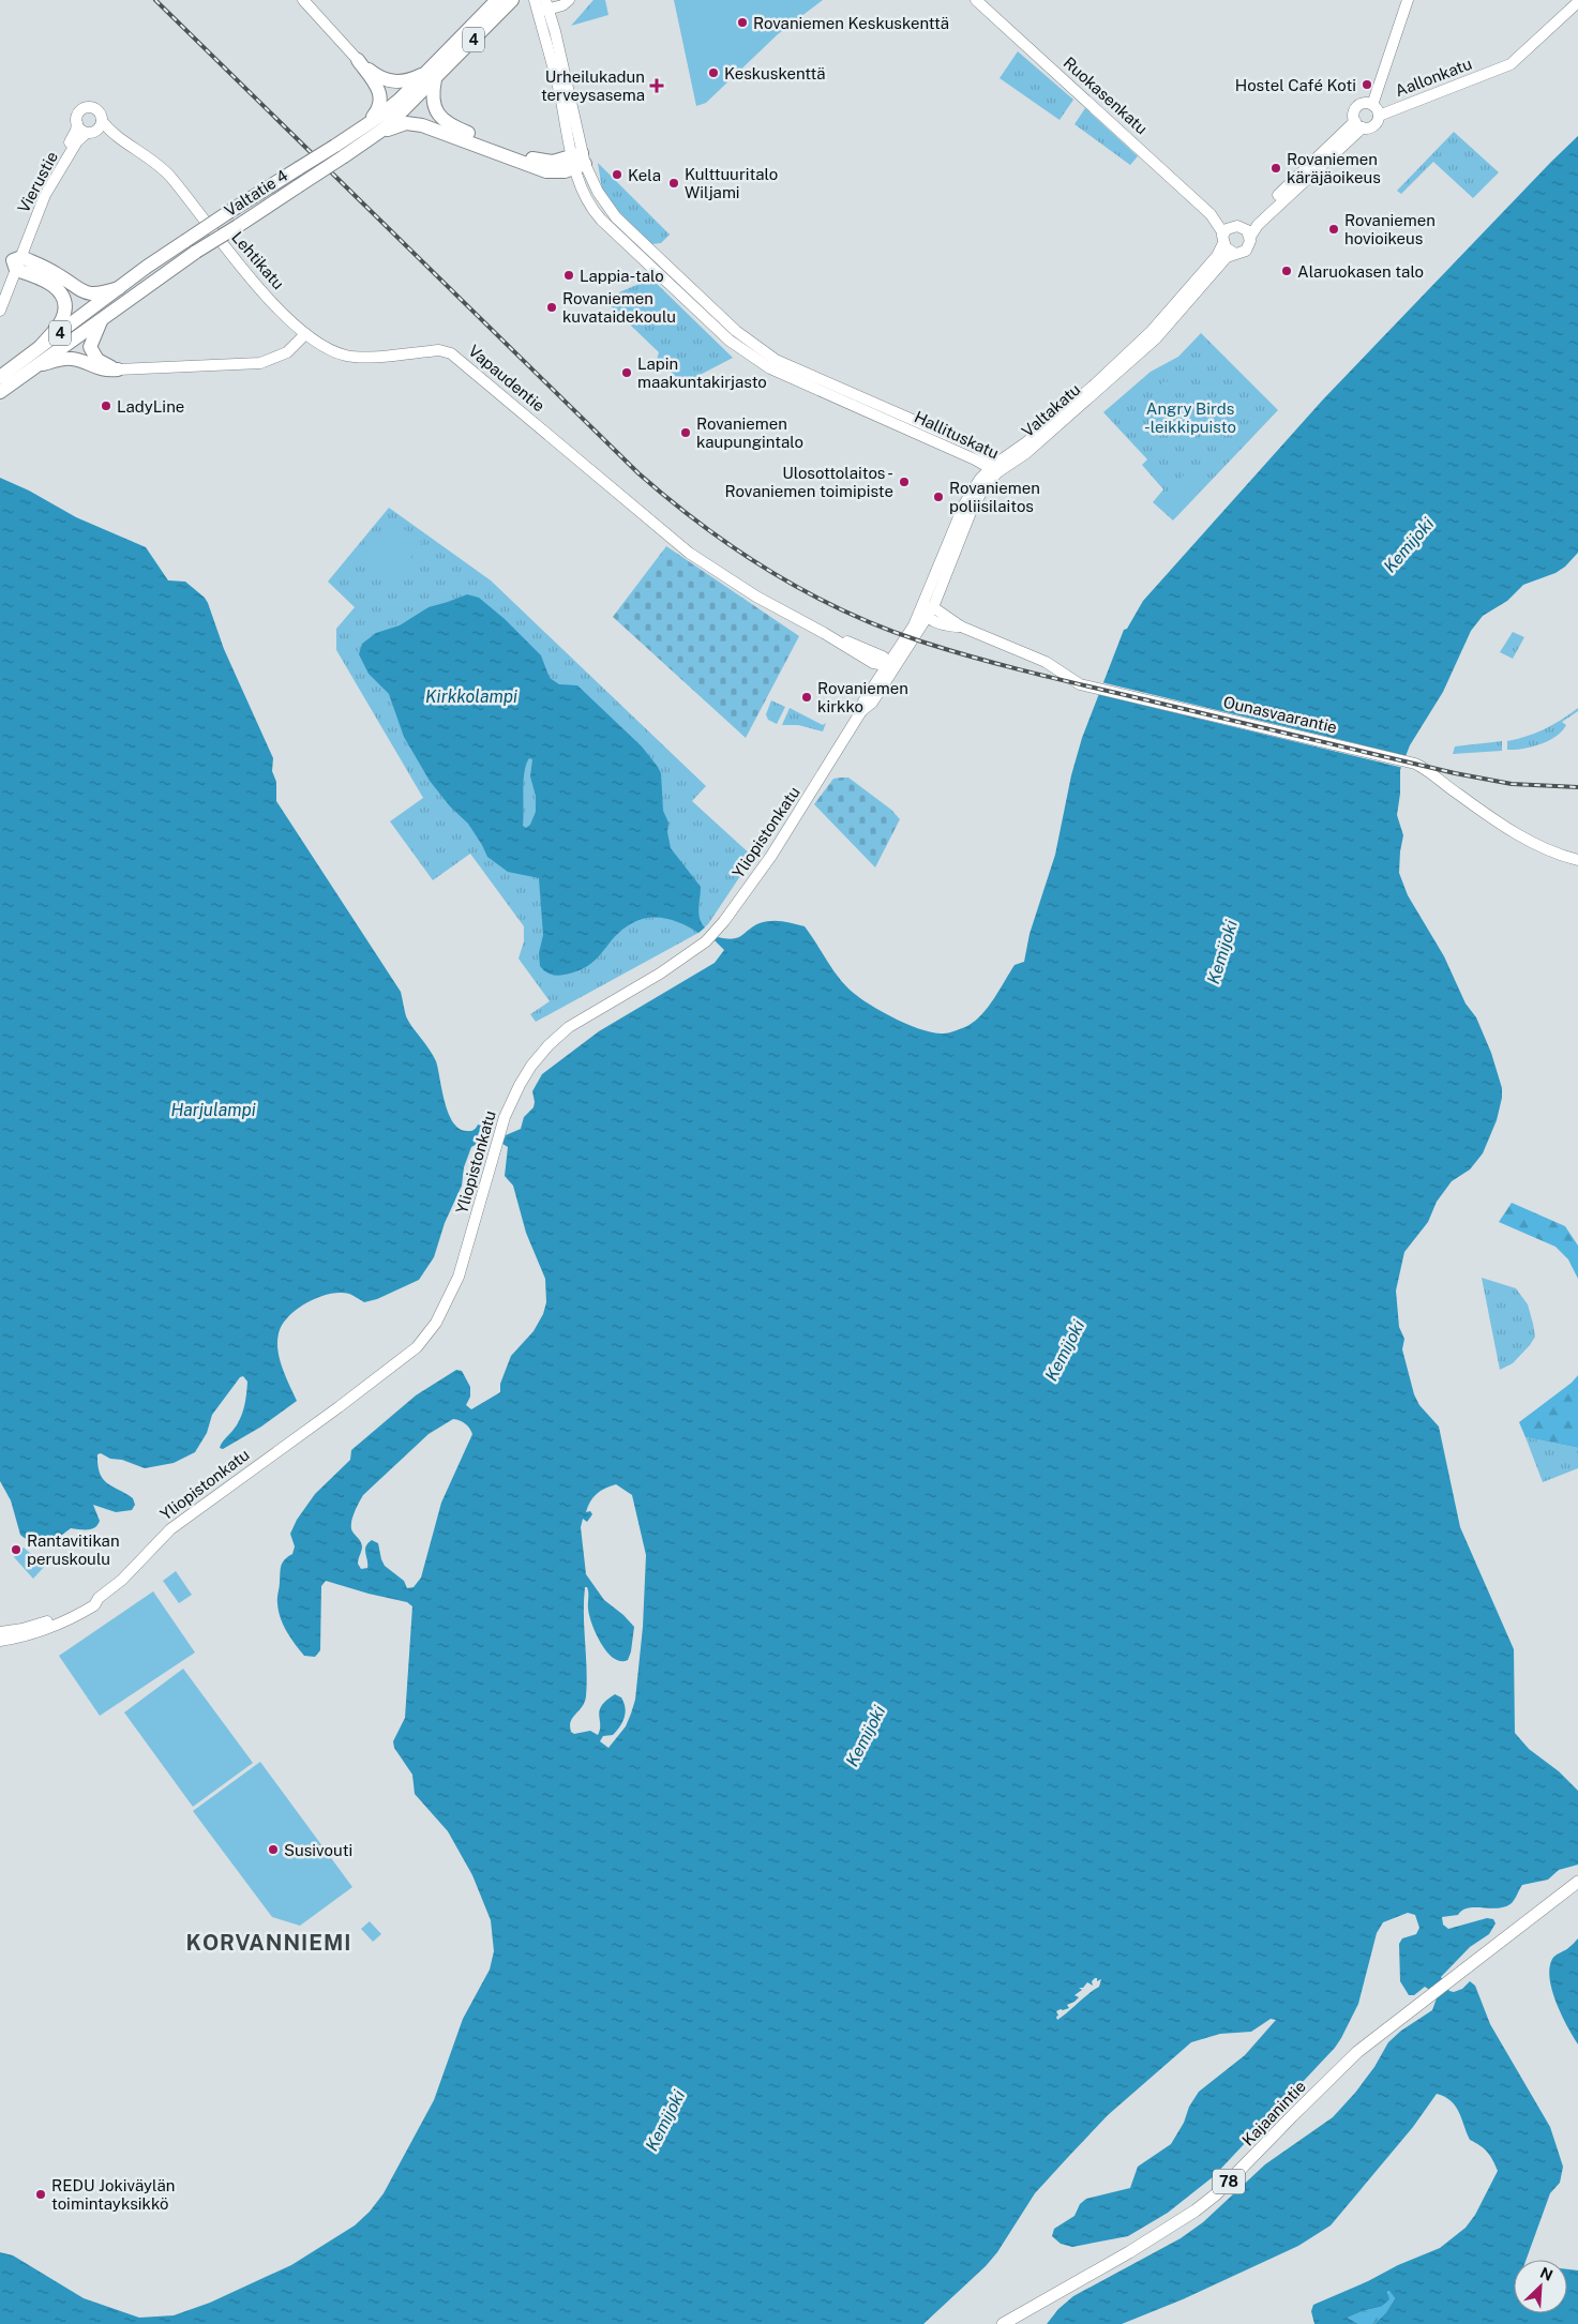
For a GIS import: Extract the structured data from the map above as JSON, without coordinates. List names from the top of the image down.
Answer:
{
  "streets": {
    "highway": ["4", "Valtatie 4"],
    "main road": ["Kajaanintie", "78"],
    "street": [
      "Aallonkatu",
      "Ruokasenkatu",
      "Vierustie",
      "Lehtikatu",
      "Vapaudentie",
      "Valtakatu",
      "Hallituskatu",
      "Ounasvaarantie",
      "Yliopistonkatu"
    ]
  },
  "crossings": [
    ["Aallonkatu", "Valtakatu"],
    ["Ruokasenkatu", "Valtakatu"],
    ["Vierustie", "Lehtikatu"],
    ["Lehtikatu", "Vapaudentie"],
    ["Vapaudentie", "Yliopistonkatu"],
    ["Valtakatu", "Hallituskatu"],
    ["Valtakatu", "Ounasvaarantie"],
    ["Valtakatu", "Yliopistonkatu"],
    ["Ounasvaarantie", "Yliopistonkatu"]
  ],
  "districts": ["KORVANNIEMI"],
  "water": ["Kemijoki", "Kirkkolampi", "Harjulampi"],
  "parks": ["Angry Birds -leikkipuisto"],
  "places": {
    "other": [
      "Rovaniemen Keskuskenttä",
      "Keskuskenttä",
      "Hostel Café Koti",
      "Rovaniemen käräjäoikeus",
      "Kela",
      "Kulttuuritalo Wiljami",
      "Rovaniemen hovioikeus",
      "Alaruokasen talo",
      "Lappia-talo",
      "Rovaniemen kuvataidekoulu",
      "Lapin maakuntakirjasto",
      "LadyLine",
      "Rovaniemen kaupungintalo",
      "Ulosottolaitos - Rovaniemen toimipiste",
      "Rovaniemen poliisilaitos",
      "Rovaniemen kirkko",
      "Rantavitikan peruskoulu",
      "Susivouti",
      "REDU Jokiväylän toimintayksikkö"
    ],
    "health": ["Urheilukadun terveysasema"]
  },
  "north": "top right"
}
